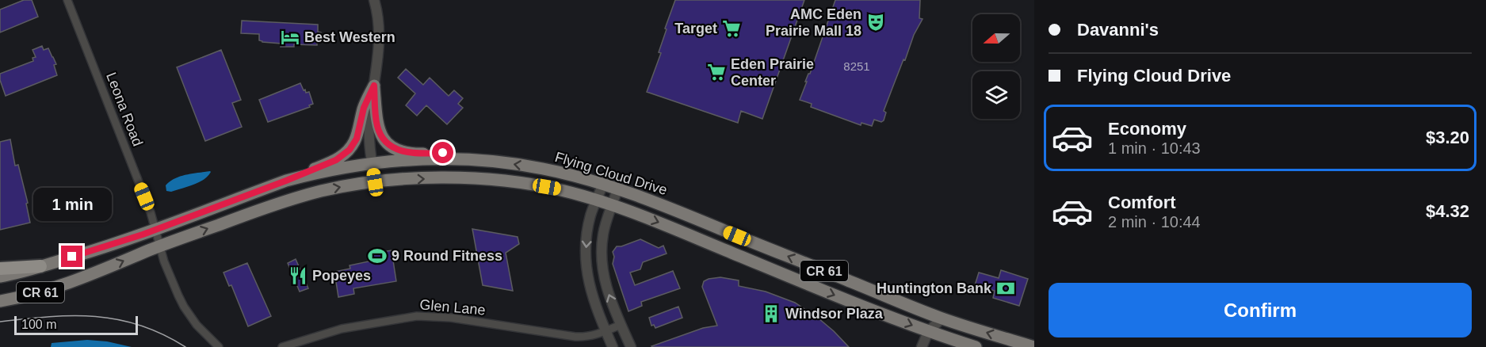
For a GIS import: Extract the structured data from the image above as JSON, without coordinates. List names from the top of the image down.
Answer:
{
  "streets": {
    "main road": ["Flying Cloud Drive", "CR 61"],
    "street": ["Leona Road", "Glen Lane"]
  },
  "crossings": [
    ["Leona Road", "Flying Cloud Drive"]
  ],
  "places": {
    "theatre": ["AMC Eden Prairie Mall 18"],
    "supermarket": ["Target", "Eden Prairie Center"],
    "hotel": ["Best Western"],
    "sports": ["9 Round Fitness"],
    "restaurant": ["Popeyes"],
    "bank": ["Huntington Bank"],
    "building": ["Windsor Plaza"]
  },
  "house_numbers": ["8251"],
  "scale_bar": "100 m",
  "north": "left",
  "page": {
    "banner": ["Davanni's", "Flying Cloud Drive"],
    "list": [
      {
        "name": "Economy",
        "note": "1 min · 10:43",
        "value": "$3.20"
      },
      {
        "name": "Comfort",
        "note": "2 min · 10:44",
        "value": "$4.32"
      }
    ],
    "bubble": "1 min",
    "buttons": "Confirm",
    "scale": "100 m"
  }
}
